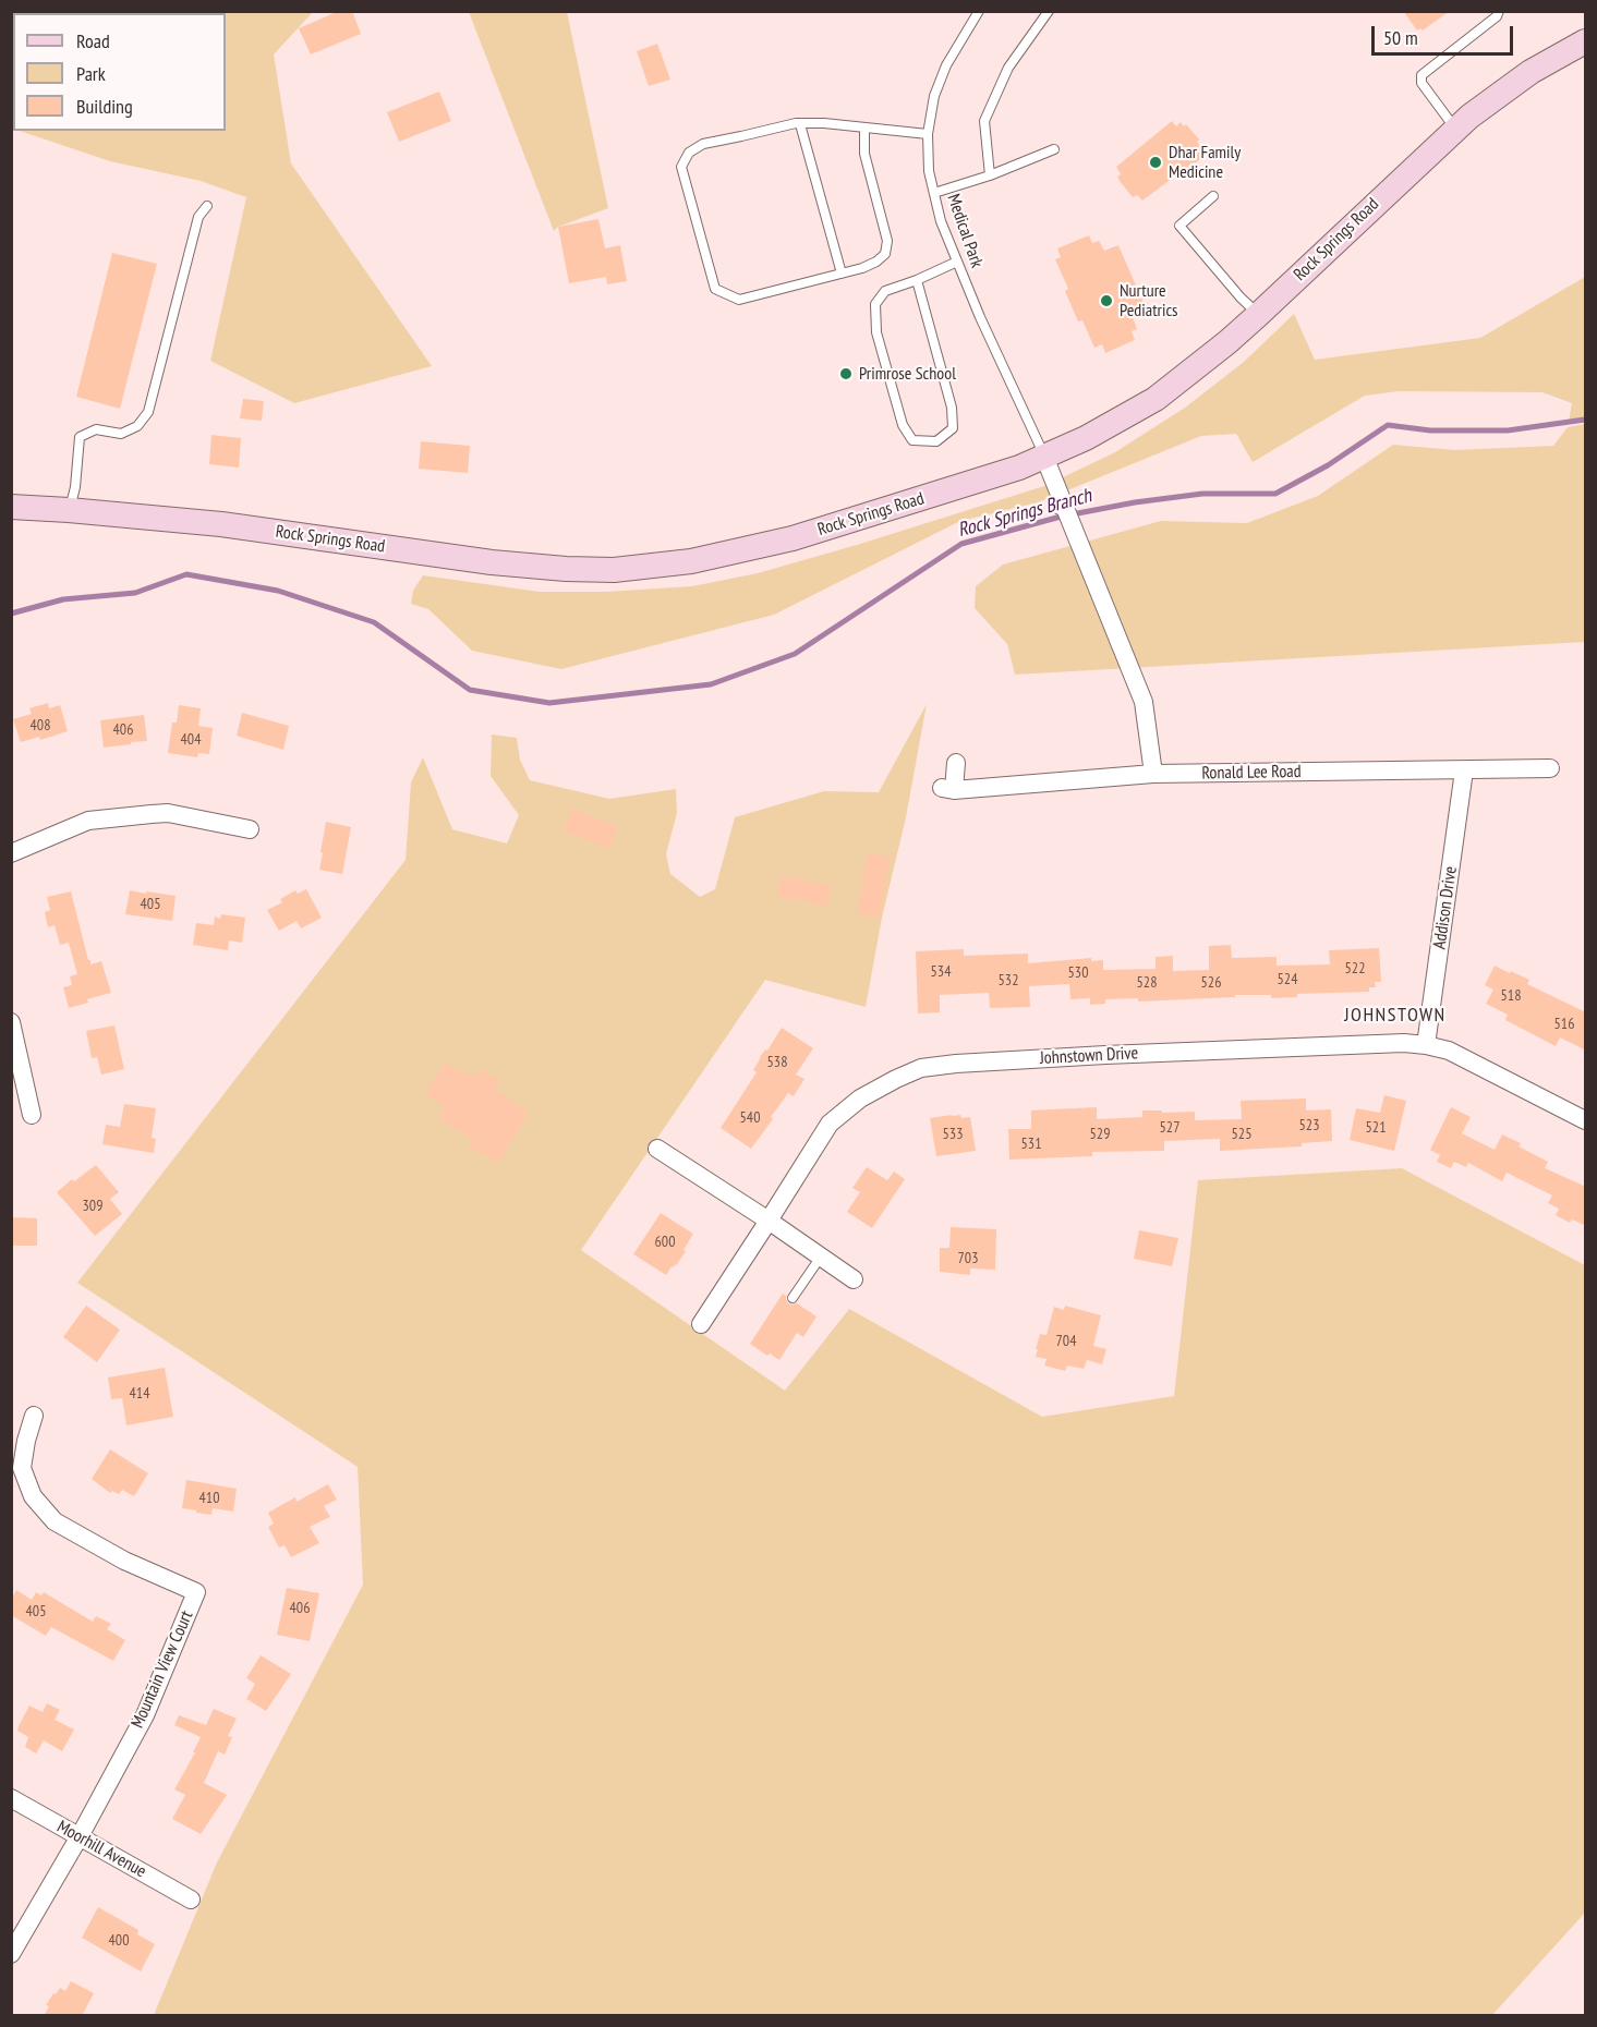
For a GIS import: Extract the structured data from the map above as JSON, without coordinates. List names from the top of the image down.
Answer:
{
  "streets": {
    "street": [
      "Rock Springs Road",
      "Ronald Lee Road",
      "Addison Drive",
      "Johnstown Drive",
      "Mountain View Court",
      "Moorhill Avenue"
    ],
    "lane": ["Medical Park"]
  },
  "crossings": [
    ["Medical Park", "Rock Springs Road"],
    ["Ronald Lee Road", "Addison Drive"],
    ["Addison Drive", "Johnstown Drive"],
    ["Mountain View Court", "Moorhill Avenue"]
  ],
  "districts": ["JOHNSTOWN"],
  "water": ["Rock Springs Branch"],
  "places": ["Dhar Family Medicine", "Nurture Pediatrics", "Primrose School"],
  "house_numbers": [
    "408",
    "406",
    "404",
    "405",
    "522",
    "534",
    "530",
    "524",
    "532",
    "528",
    "526",
    "518",
    "516",
    "538",
    "540",
    "523",
    "527",
    "521",
    "533",
    "529",
    "525",
    "531",
    "309",
    "600",
    "703",
    "704",
    "414",
    "410",
    "406",
    "405",
    "400"
  ],
  "legend": ["Road", "Park", "Building"],
  "scale_bar": "50 m"
}
